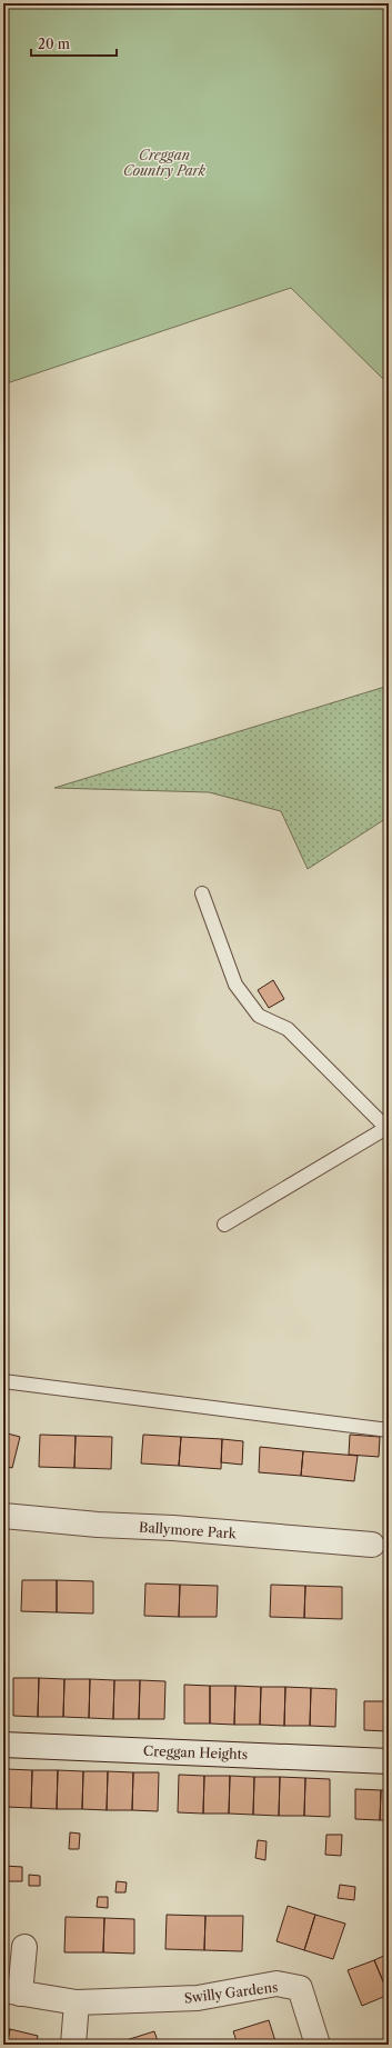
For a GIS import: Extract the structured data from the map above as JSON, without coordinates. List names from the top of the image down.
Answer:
{
  "streets": {
    "street": ["Ballymore Park", "Creggan Heights", "Swilly Gardens"]
  },
  "parks": ["Creggan Country Park"],
  "scale_bar": "20 m"
}
